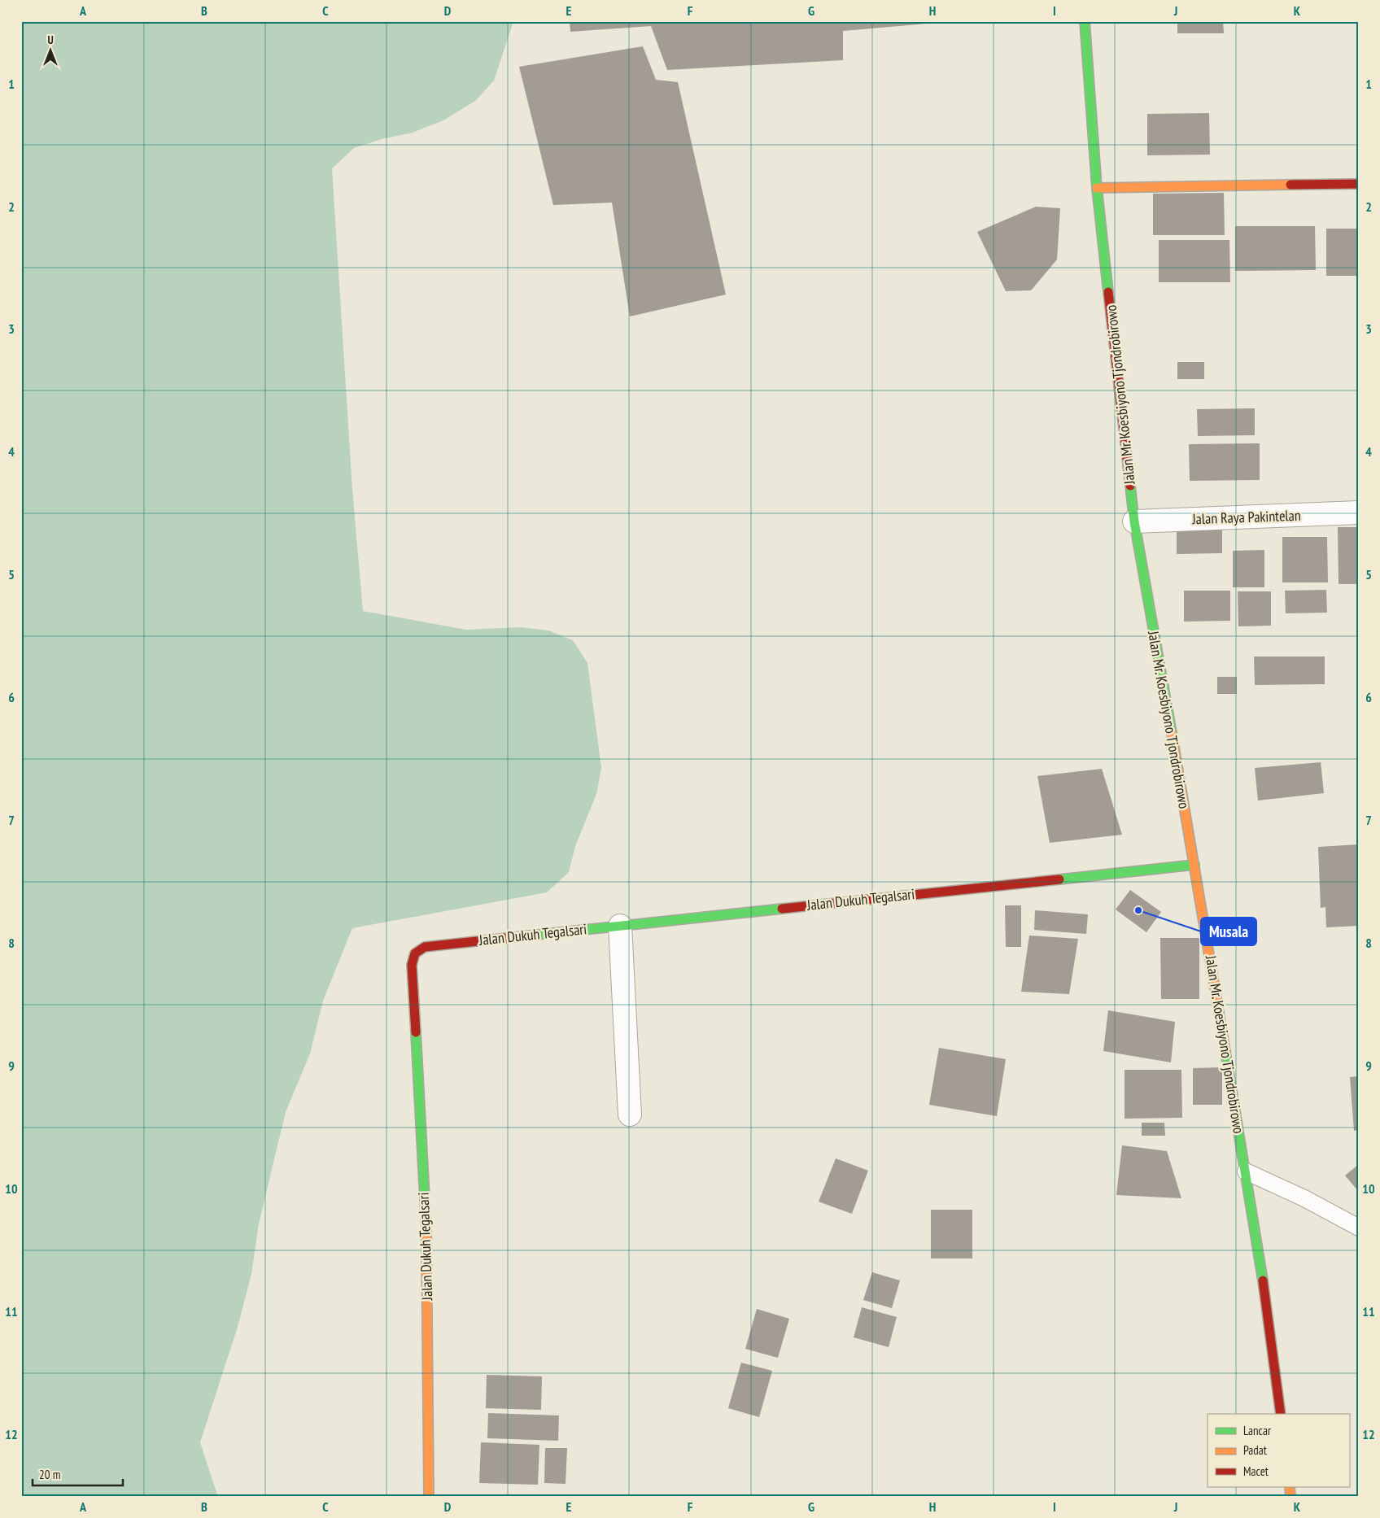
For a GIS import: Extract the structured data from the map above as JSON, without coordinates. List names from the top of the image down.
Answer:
{
  "streets": {
    "street": ["Jalan Mr. Koesbiyono Tjondrobirowo", "Jalan Raya Pakintelan", "Jalan Dukuh Tegalsari"]
  },
  "crossings": [
    ["Jalan Mr. Koesbiyono Tjondrobirowo", "Jalan Raya Pakintelan"],
    ["Jalan Mr. Koesbiyono Tjondrobirowo", "Jalan Dukuh Tegalsari"]
  ],
  "places": ["Musala"],
  "legend": ["Lancar", "Padat", "Macet"],
  "scale_bar": "20 m",
  "north": "top",
  "grid": {
    "columns": [
      "A",
      "B",
      "C",
      "D",
      "E",
      "F",
      "G",
      "H",
      "I",
      "J",
      "K"
    ],
    "rows": [
      "1",
      "2",
      "3",
      "4",
      "5",
      "6",
      "7",
      "8",
      "9",
      "10",
      "11",
      "12"
    ]
  }
}
